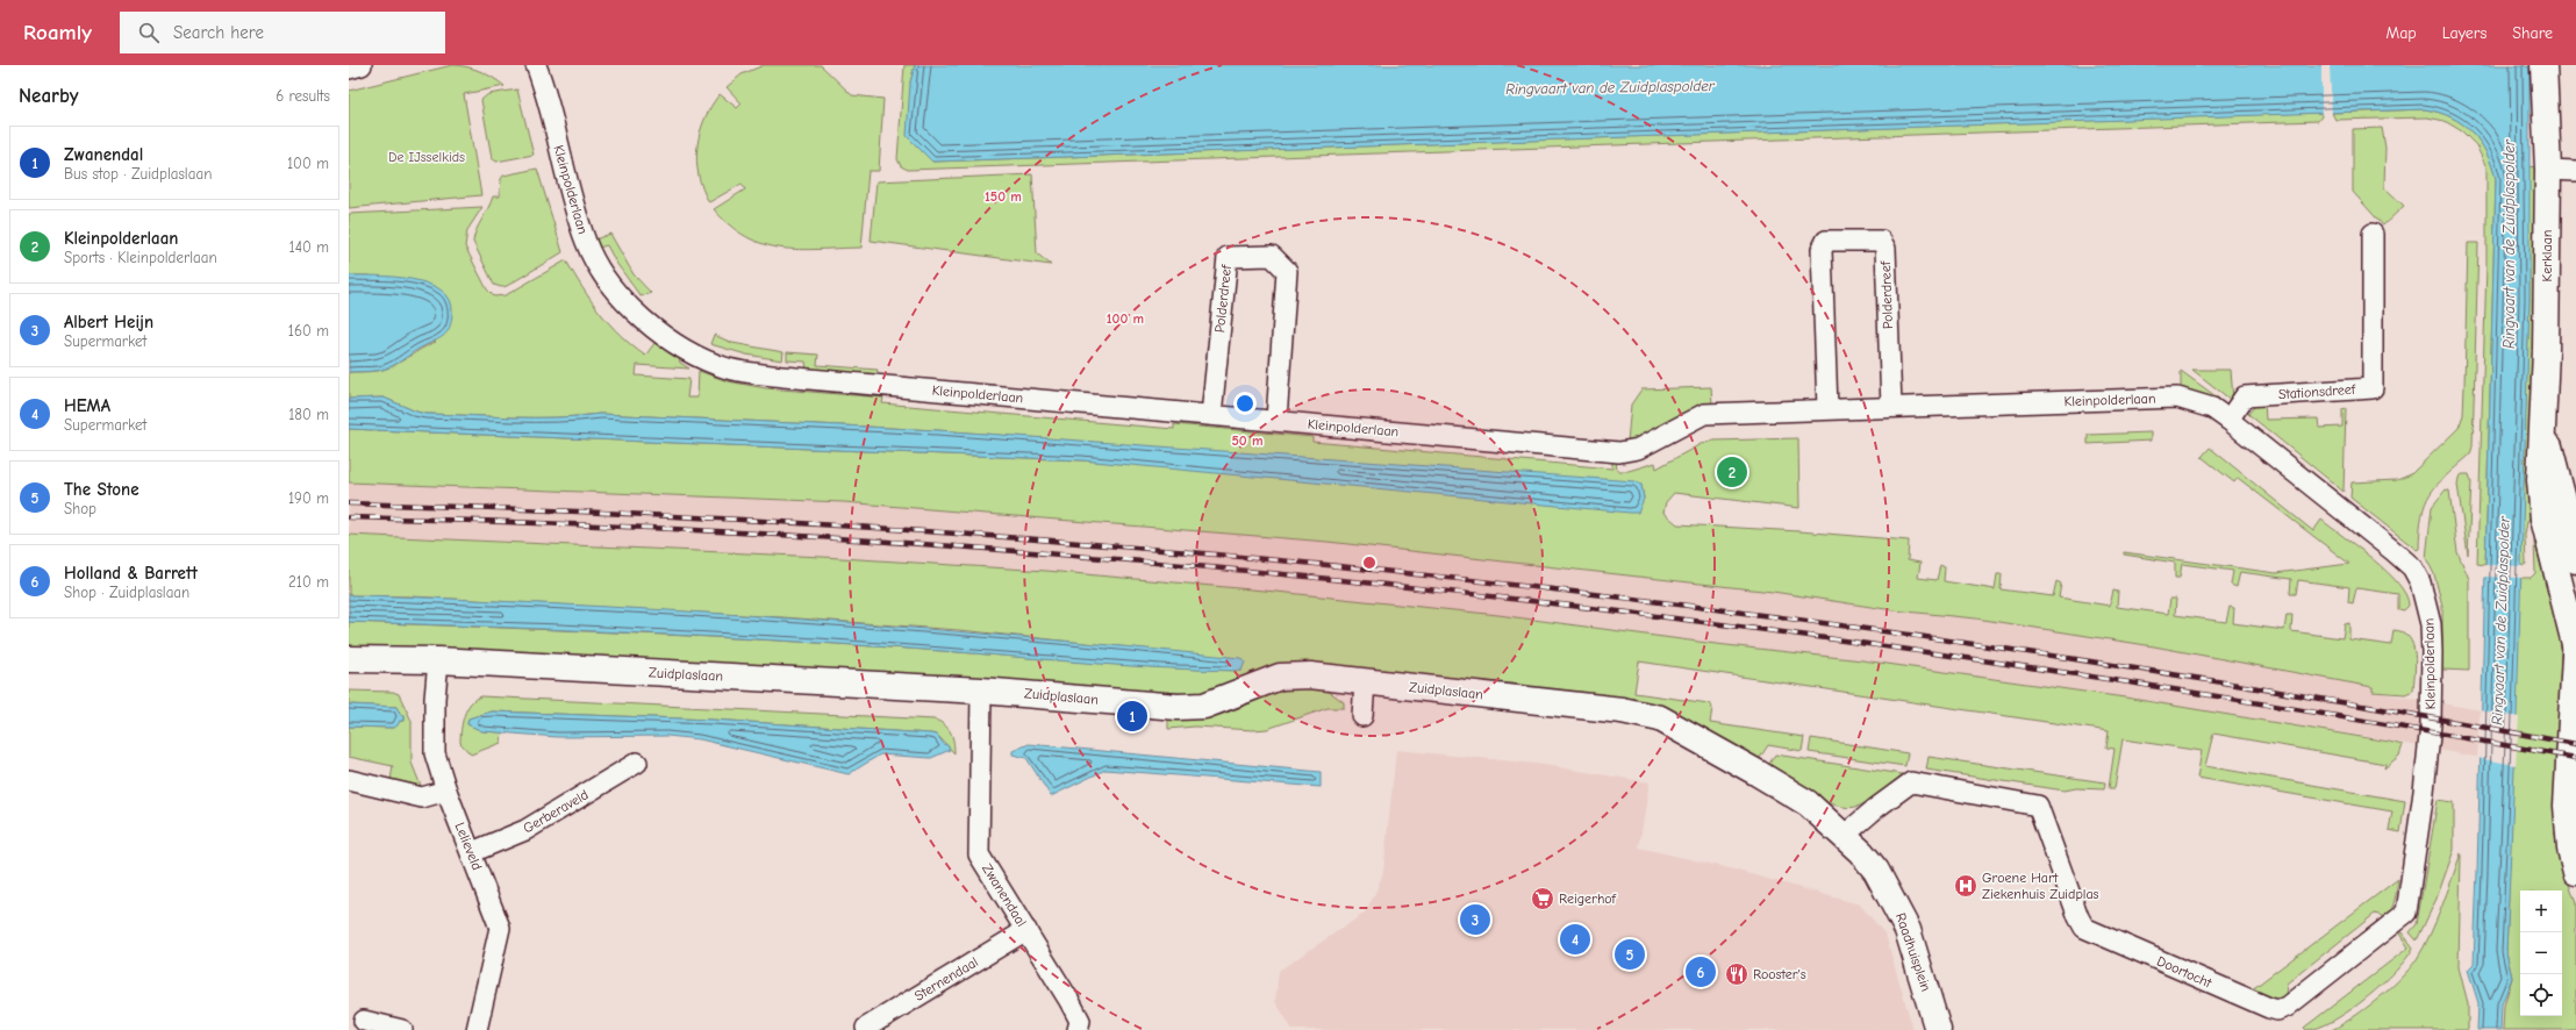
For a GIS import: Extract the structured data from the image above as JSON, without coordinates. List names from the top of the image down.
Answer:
{
  "streets": {
    "street": [
      "Kleinpolderlaan",
      "Kerklaan",
      "Polderdreef",
      "Stationsdreef",
      "Zuidplaslaan",
      "Gerberaveld",
      "Lelieveld",
      "Zwanendaal",
      "Raadhuisplein",
      "Doortocht",
      "Sternendaal"
    ]
  },
  "crossings": [
    ["Kleinpolderlaan", "Polderdreef"],
    ["Kleinpolderlaan", "Stationsdreef"],
    ["Kleinpolderlaan", "Doortocht"],
    ["Zuidplaslaan", "Lelieveld"],
    ["Zuidplaslaan", "Zwanendaal"],
    ["Zuidplaslaan", "Raadhuisplein"],
    ["Zuidplaslaan", "Doortocht"],
    ["Gerberaveld", "Lelieveld"],
    ["Zwanendaal", "Sternendaal"],
    ["Raadhuisplein", "Doortocht"]
  ],
  "water": ["Ringvaart van de Zuidplaspolder"],
  "parks": ["De IJsselkids"],
  "places": {
    "hospital": ["Groene Hart Ziekenhuis Zuidplas"],
    "supermarket": ["Reigerhof"],
    "restaurant": ["Rooster's"]
  },
  "page": {
    "header": "Roamly",
    "search": "Search here",
    "nav": ["Map", "Layers", "Share"],
    "heading": ["Nearby", "6 results"],
    "list": [
      {
        "mark": "1",
        "name": "Zwanendal",
        "note": "Bus stop · Zuidplaslaan",
        "value": "100 m"
      },
      {
        "mark": "2",
        "name": "Kleinpolderlaan",
        "note": "Sports · Kleinpolderlaan",
        "value": "140 m"
      },
      {
        "mark": "3",
        "name": "Albert Heijn",
        "note": "Supermarket",
        "value": "160 m"
      },
      {
        "mark": "4",
        "name": "HEMA",
        "note": "Supermarket",
        "value": "180 m"
      },
      {
        "mark": "5",
        "name": "The Stone",
        "note": "Shop",
        "value": "190 m"
      },
      {
        "mark": "6",
        "name": "Holland & Barrett",
        "note": "Shop · Zuidplaslaan",
        "value": "210 m"
      }
    ],
    "pins": [
      "2",
      "1",
      "3",
      "4",
      "5",
      "6"
    ],
    "map_buttons": ["+", "−"]
  },
  "rings": ["150 m", "100 m", "50 m"]
}
